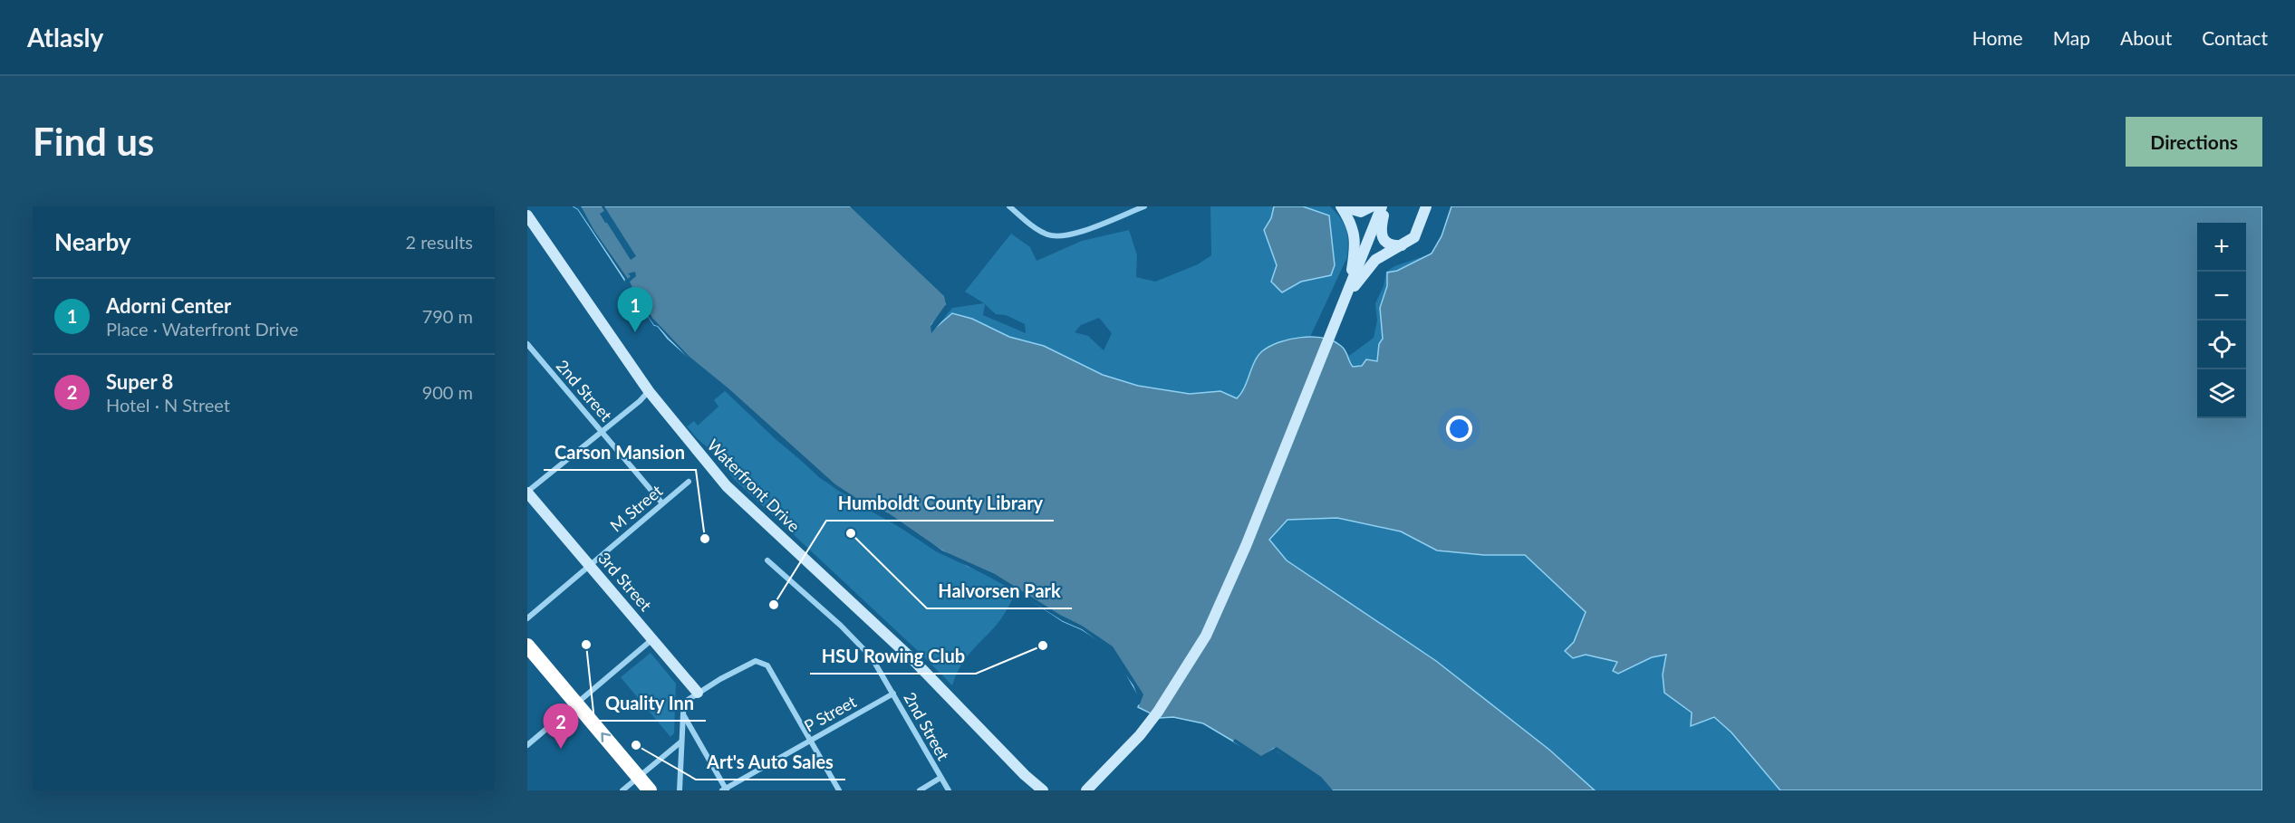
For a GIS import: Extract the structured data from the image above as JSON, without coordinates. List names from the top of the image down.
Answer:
{
  "streets": {
    "street": [
      "2nd Street",
      "Waterfront Drive",
      "M Street",
      "3rd Street",
      "P Street"
    ]
  },
  "crossings": [
    ["2nd Street", "M Street"],
    ["2nd Street", "P Street"],
    ["M Street", "3rd Street"]
  ],
  "places": [
    "Halvorsen Park",
    "Carson Mansion",
    "Humboldt County Library",
    "Quality Inn",
    "HSU Rowing Club",
    "Art's Auto Sales"
  ],
  "page": {
    "header": "Atlasly",
    "nav": [
      "Home",
      "Map",
      "About",
      "Contact"
    ],
    "buttons": "Directions",
    "title": "Find us",
    "heading": ["Nearby", "2 results"],
    "map_buttons": ["+", "−"],
    "list": [
      {
        "mark": "1",
        "name": "Adorni Center",
        "note": "Place · Waterfront Drive",
        "value": "790 m"
      },
      {
        "mark": "2",
        "name": "Super 8",
        "note": "Hotel · N Street",
        "value": "900 m"
      }
    ],
    "pins": ["1", "2"]
  }
}
